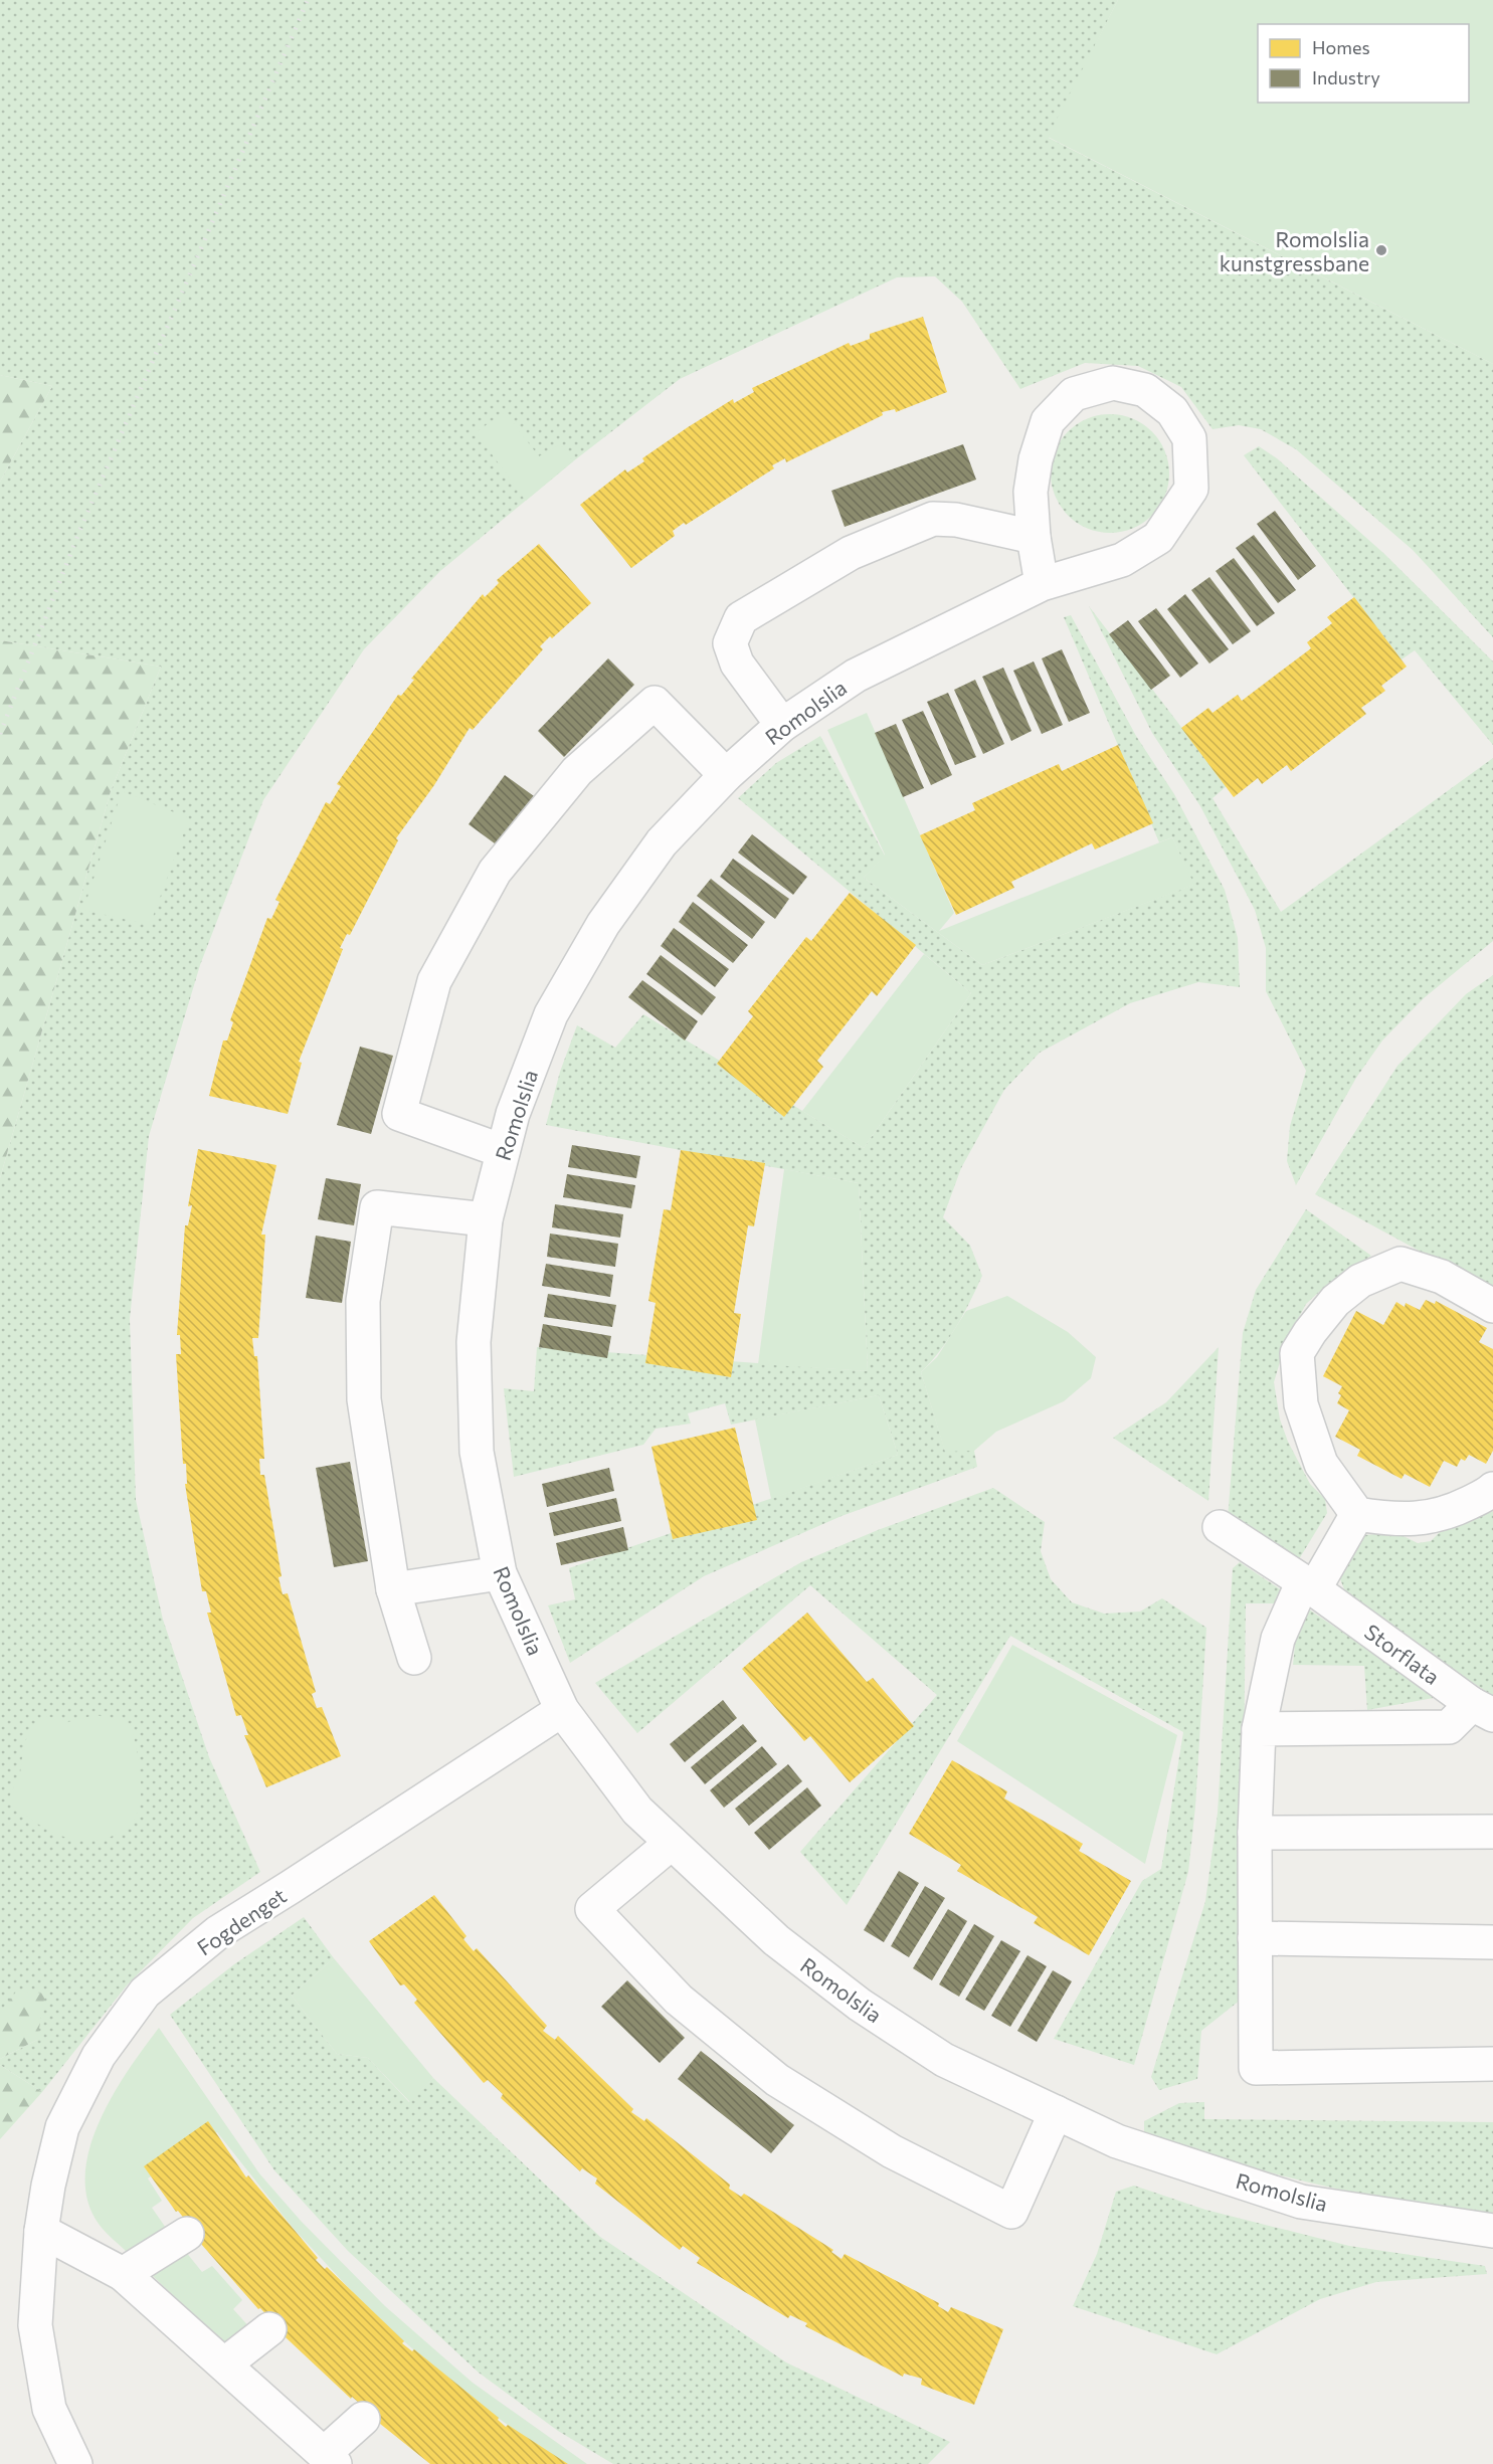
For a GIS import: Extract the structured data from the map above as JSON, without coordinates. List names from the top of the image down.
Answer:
{
  "streets": {
    "street": ["Romolslia", "Storflata", "Fogdenget"]
  },
  "crossings": [
    ["Romolslia", "Fogdenget"]
  ],
  "places": ["Romolslia kunstgressbane"],
  "legend": ["Homes", "Industry"]
}
